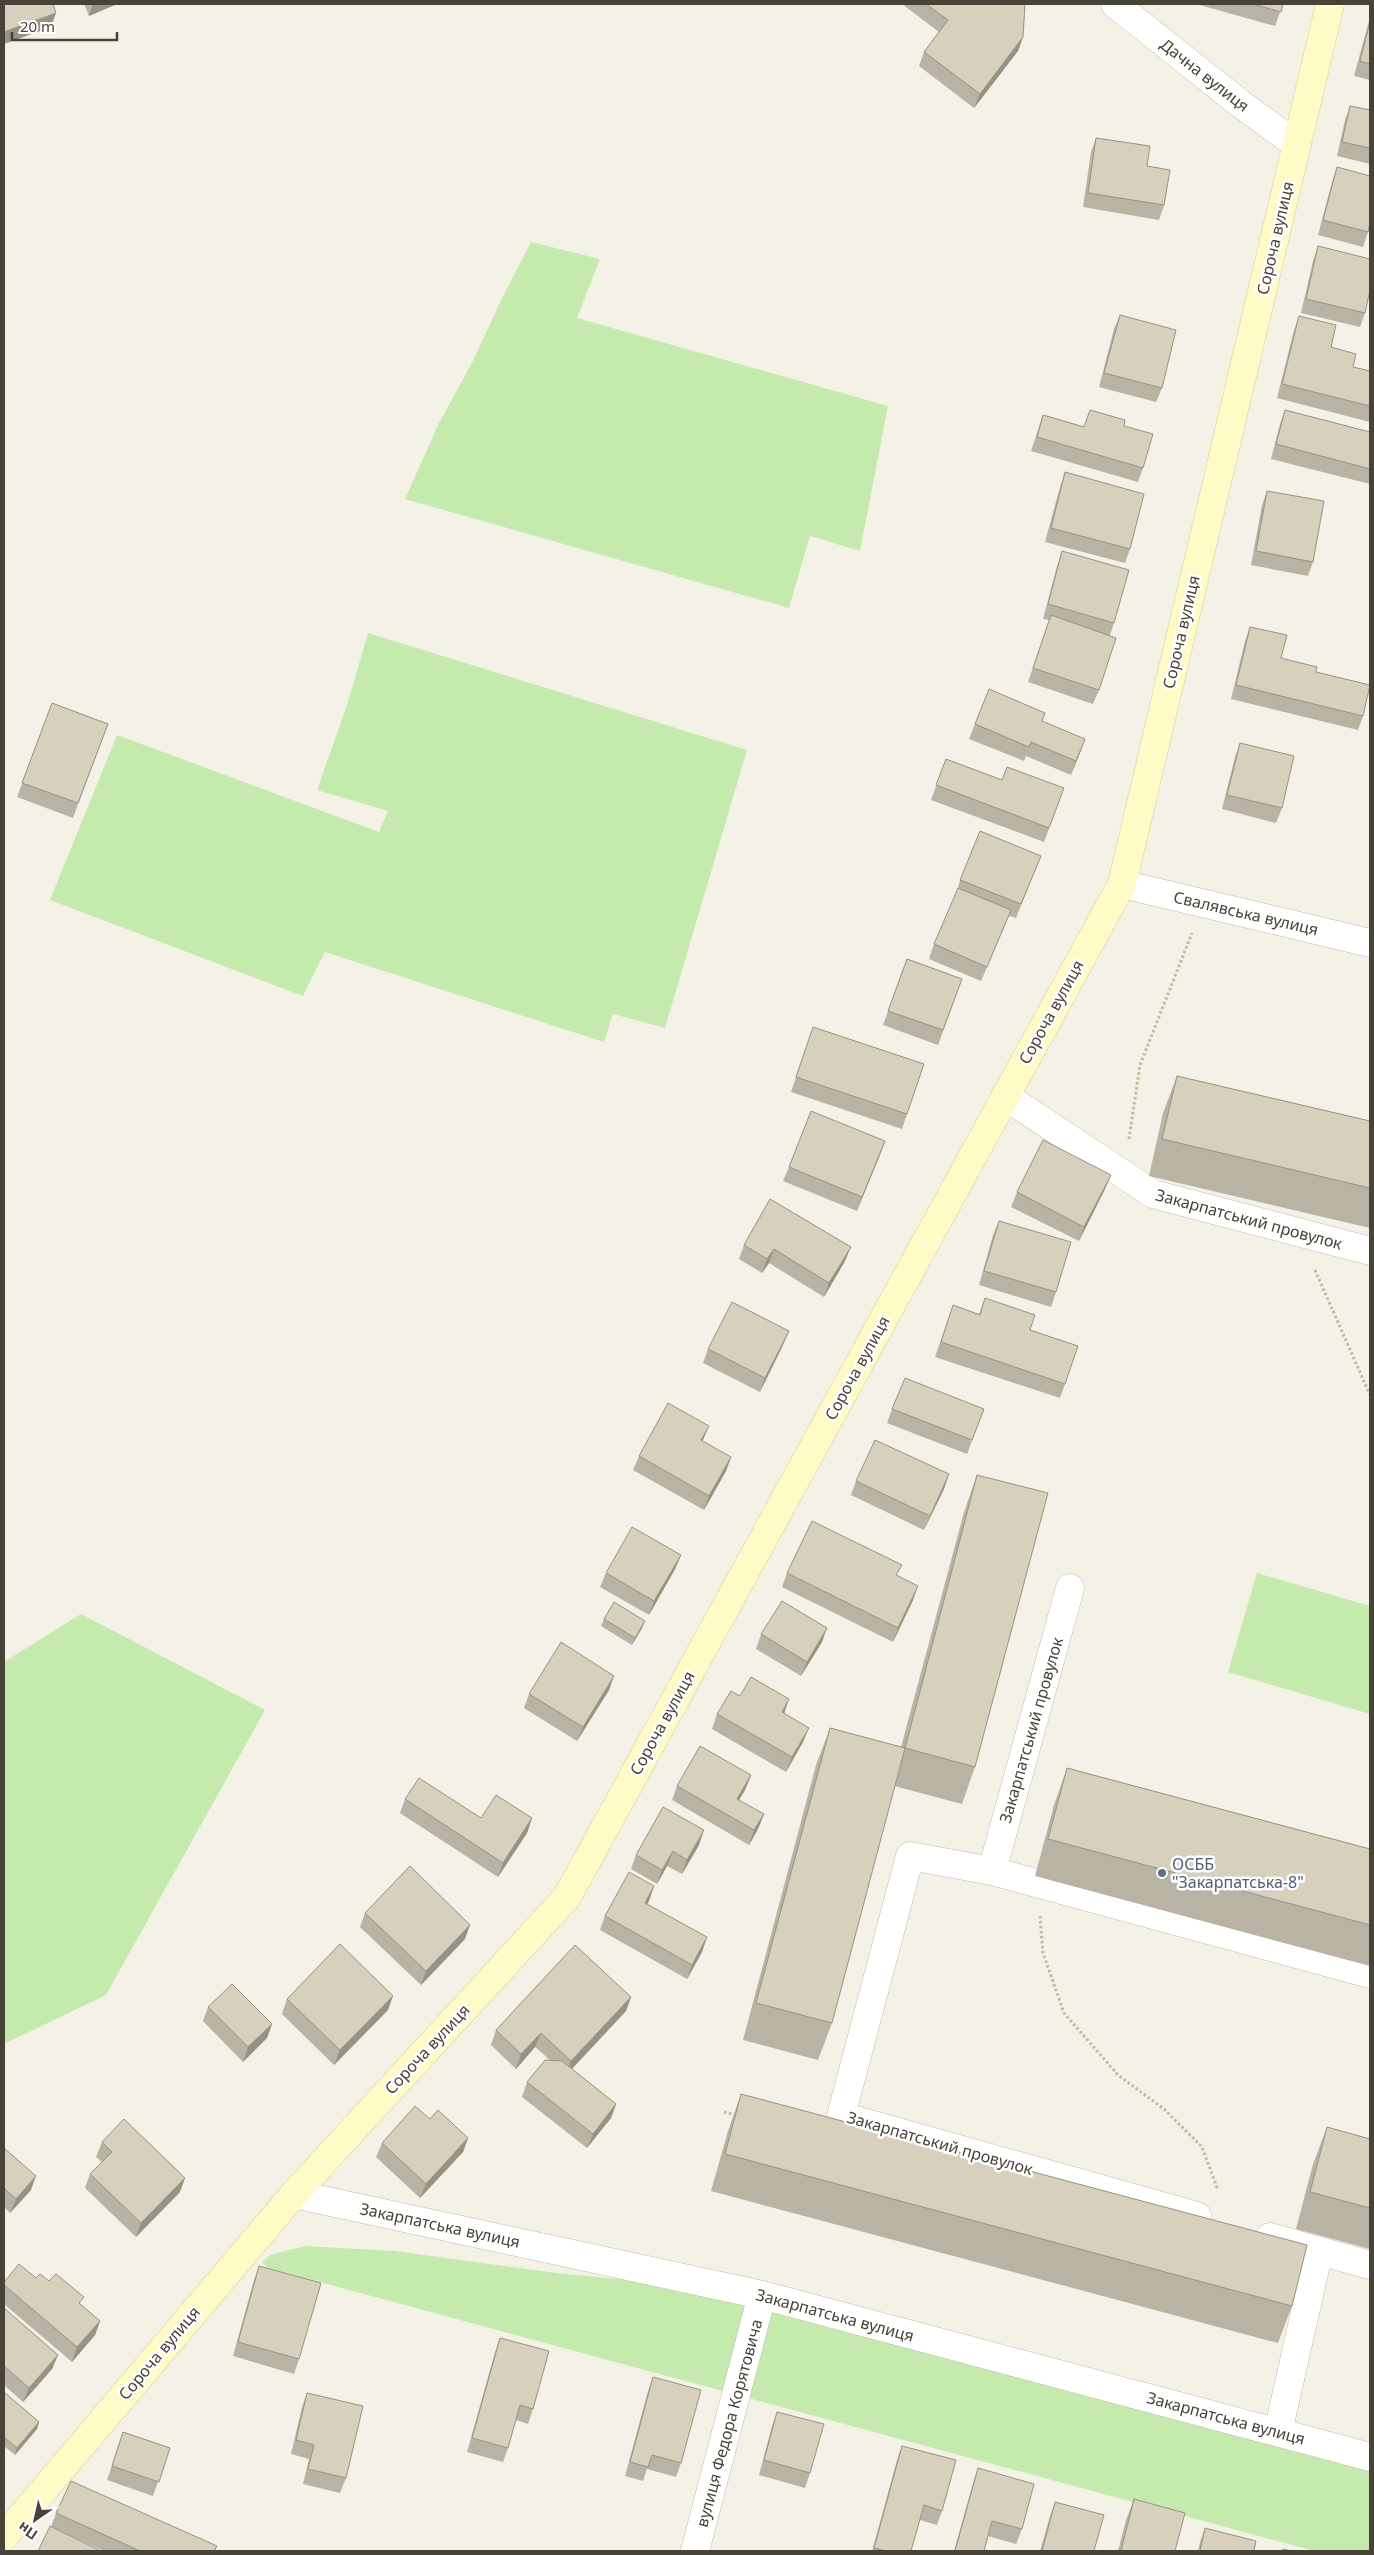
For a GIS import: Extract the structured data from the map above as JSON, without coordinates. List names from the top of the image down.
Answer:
{
  "streets": {
    "main road": ["Сороча вулиця"],
    "street": [
      "Дачна вулиця",
      "Свалявська вулиця",
      "Закарпатський провулок",
      "Закарпатська вулиця",
      "вулиця Федора Корятовича"
    ]
  },
  "crossings": [
    ["Дачна вулиця", "Сороча вулиця"],
    ["Сороча вулиця", "Свалявська вулиця"],
    ["Сороча вулиця", "Закарпатський провулок"],
    ["Сороча вулиця", "Закарпатська вулиця"],
    ["Закарпатська вулиця", "вулиця Федора Корятовича"]
  ],
  "places": ["ОСББ \"Закарпатська-8\""],
  "scale_bar": "20 m",
  "north": "bottom left"
}
